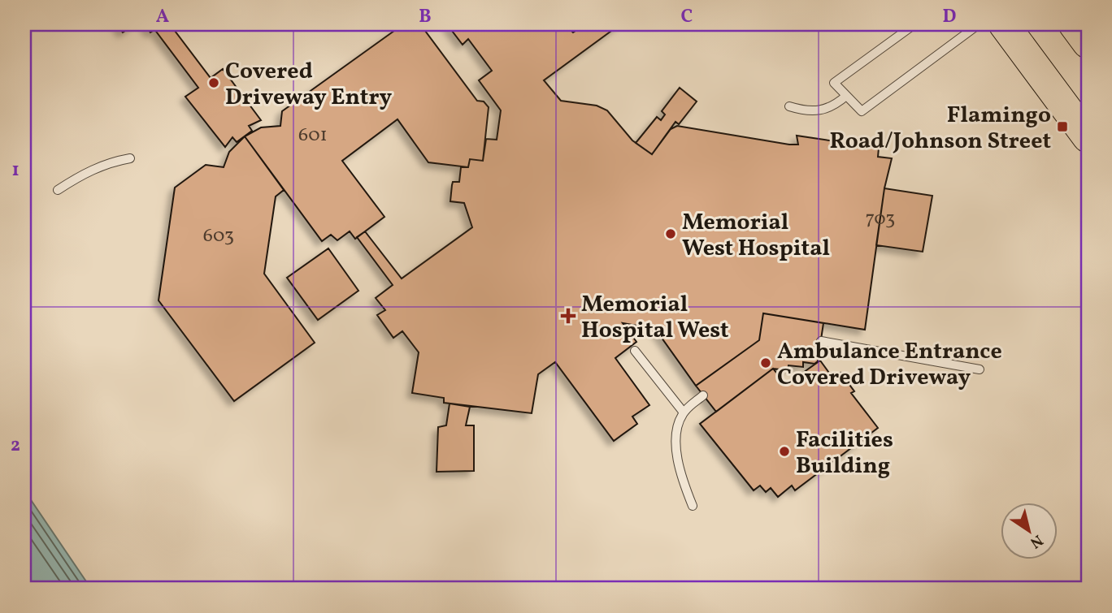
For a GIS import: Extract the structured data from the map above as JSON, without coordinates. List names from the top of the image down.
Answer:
{
  "places": {
    "other": [
      "Covered Driveway Entry",
      "Memorial West Hospital",
      "Ambulance Entrance Covered Driveway",
      "Facilities Building"
    ],
    "transit": ["Flamingo Road/Johnson Street"],
    "health": ["Memorial Hospital West"]
  },
  "house_numbers": ["601", "703", "603"],
  "north": "bottom right",
  "grid": {
    "columns": [
      "A",
      "B",
      "C",
      "D"
    ],
    "rows": ["1", "2"]
  }
}
